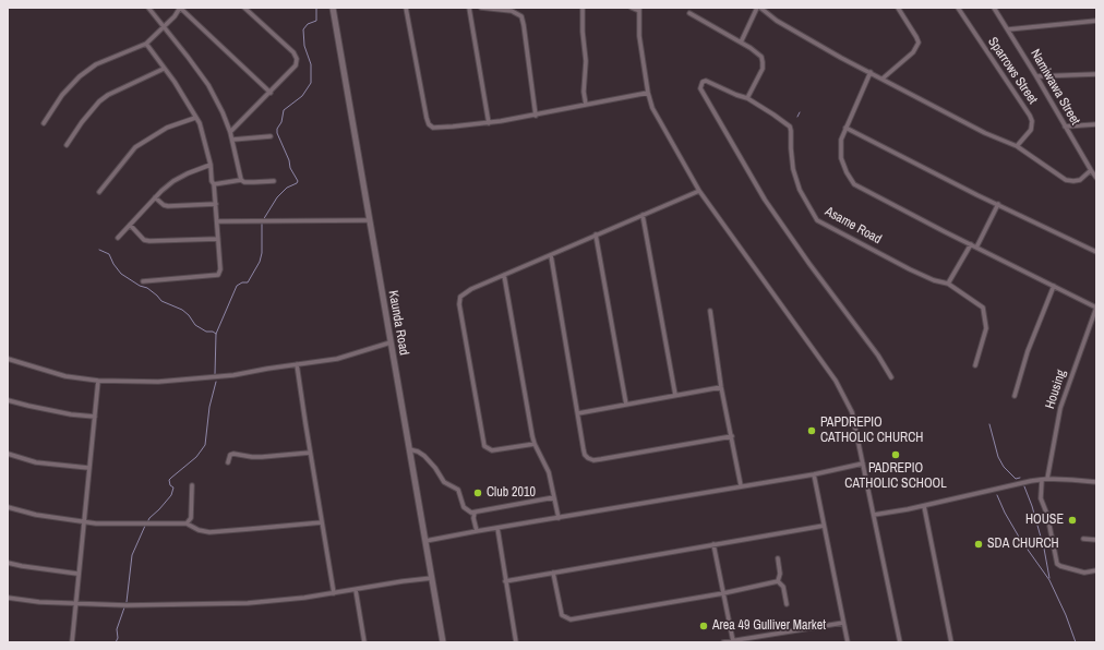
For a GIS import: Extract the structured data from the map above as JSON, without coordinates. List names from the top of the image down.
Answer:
{
  "streets": {
    "main road": ["Kaunda Road"],
    "street": [
      "Sparrows Street",
      "Namiwawa Street",
      "Asame Road",
      "Housing"
    ]
  },
  "places": [
    "PAPDREPIO CATHOLIC CHURCH",
    "PADREPIO CATHOLIC SCHOOL",
    "Club 2010",
    "HOUSE",
    "SDA CHURCH",
    "Area 49 Gulliver Market"
  ]
}
